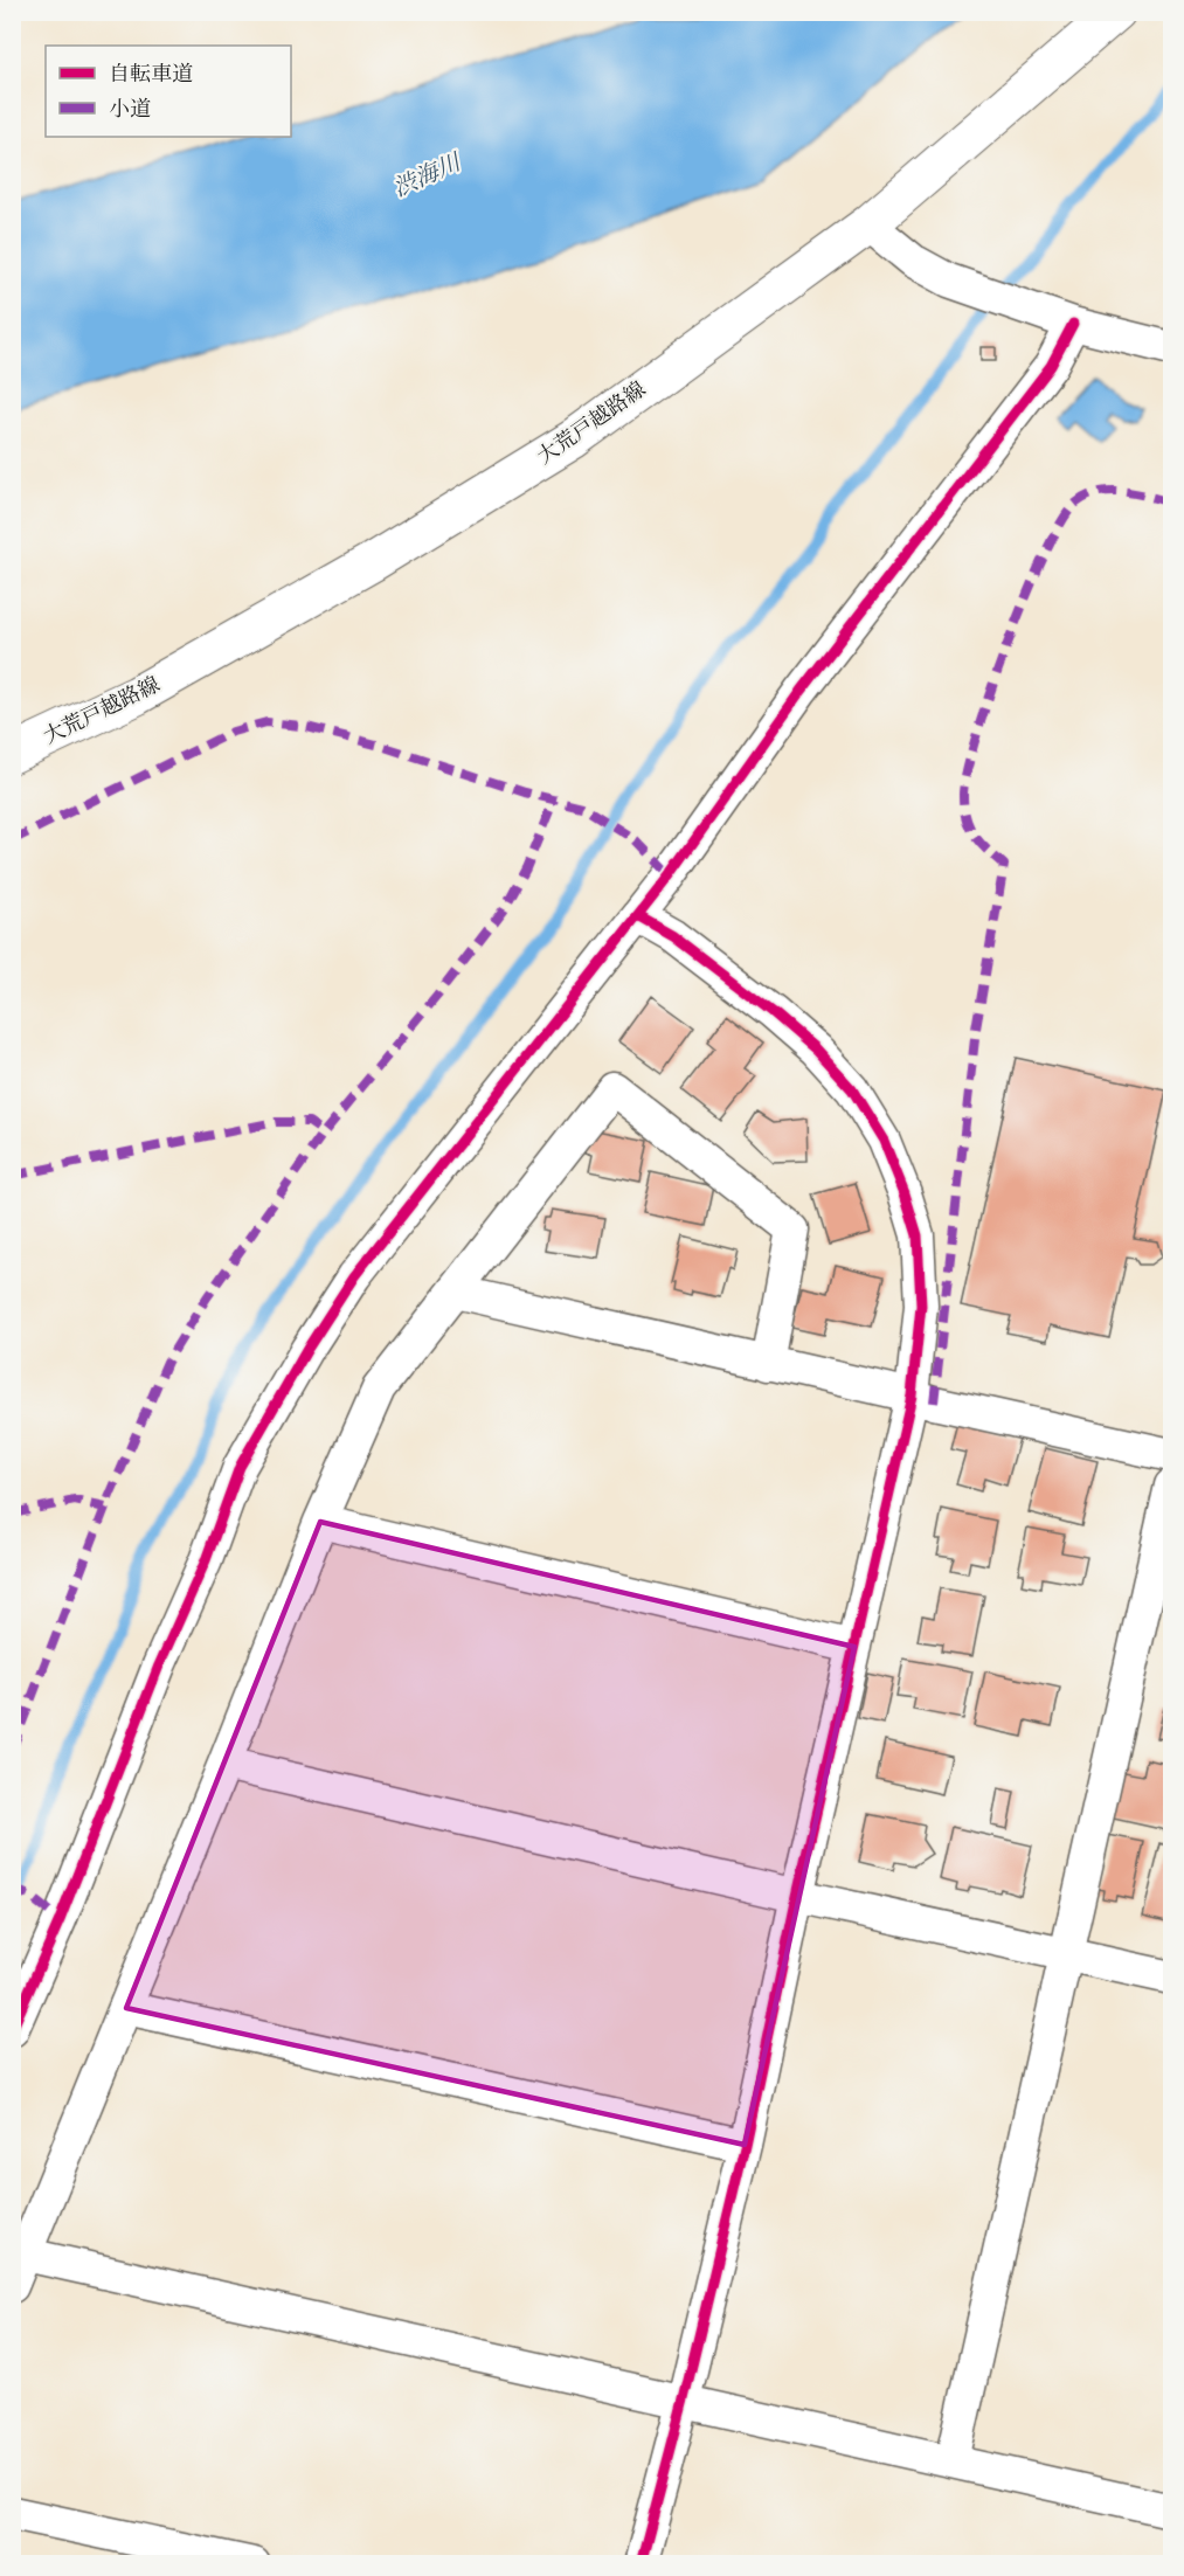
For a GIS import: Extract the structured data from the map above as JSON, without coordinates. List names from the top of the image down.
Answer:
{
  "streets": {
    "main road": ["大荒戸越路線"]
  },
  "water": ["渋海川"],
  "legend": ["自転車道", "小道"]
}
